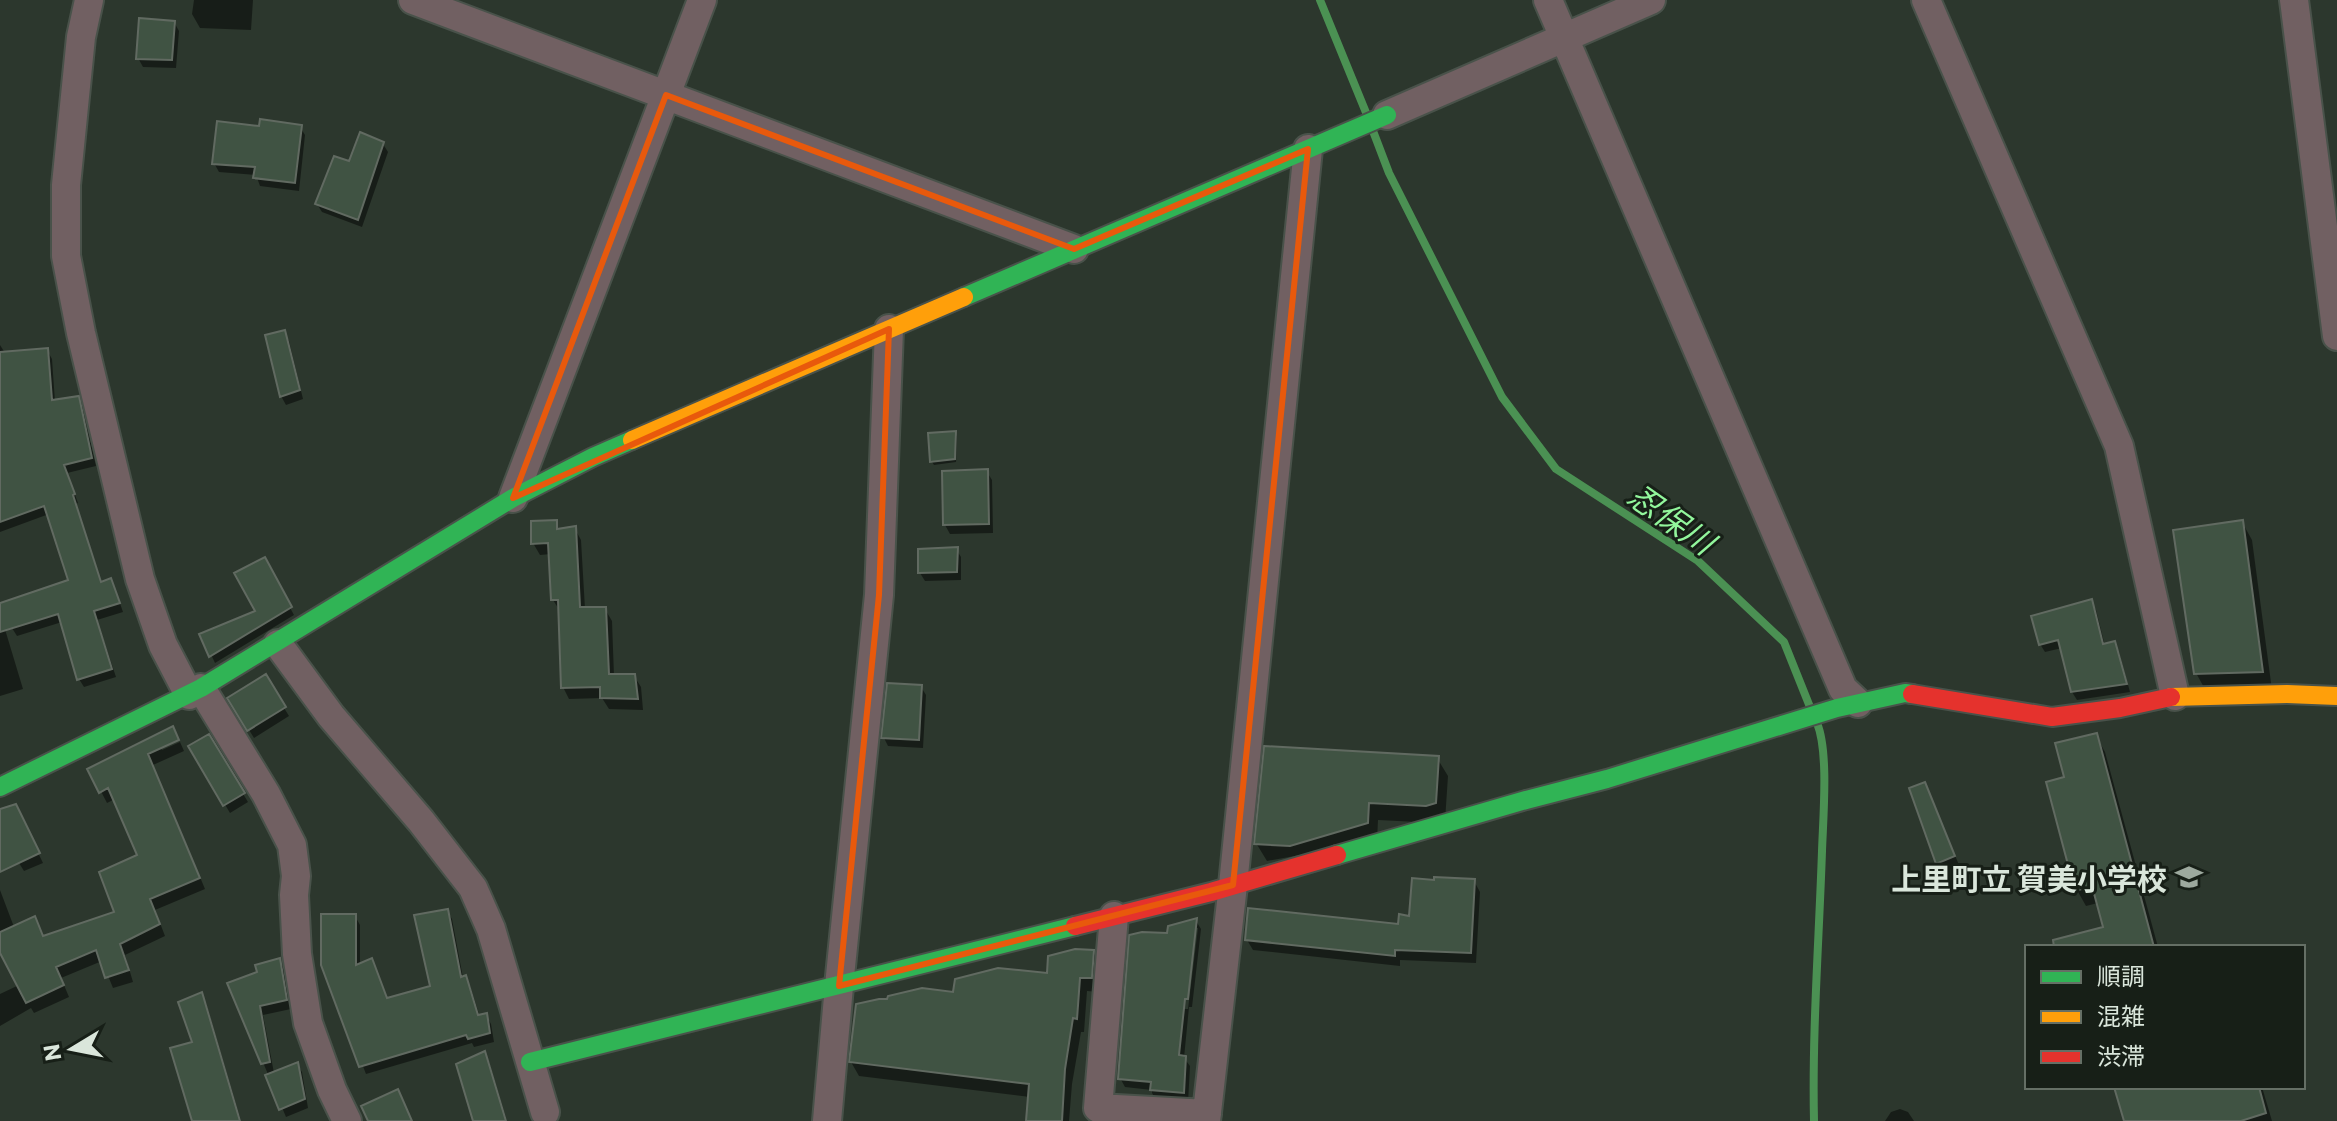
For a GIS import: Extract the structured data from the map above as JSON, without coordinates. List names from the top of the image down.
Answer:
{
  "water": ["忍保川"],
  "places": {
    "school or university": ["上里町立 賀美小学校"]
  },
  "legend": ["順調", "混雑", "渋滞"],
  "north": "left"
}
